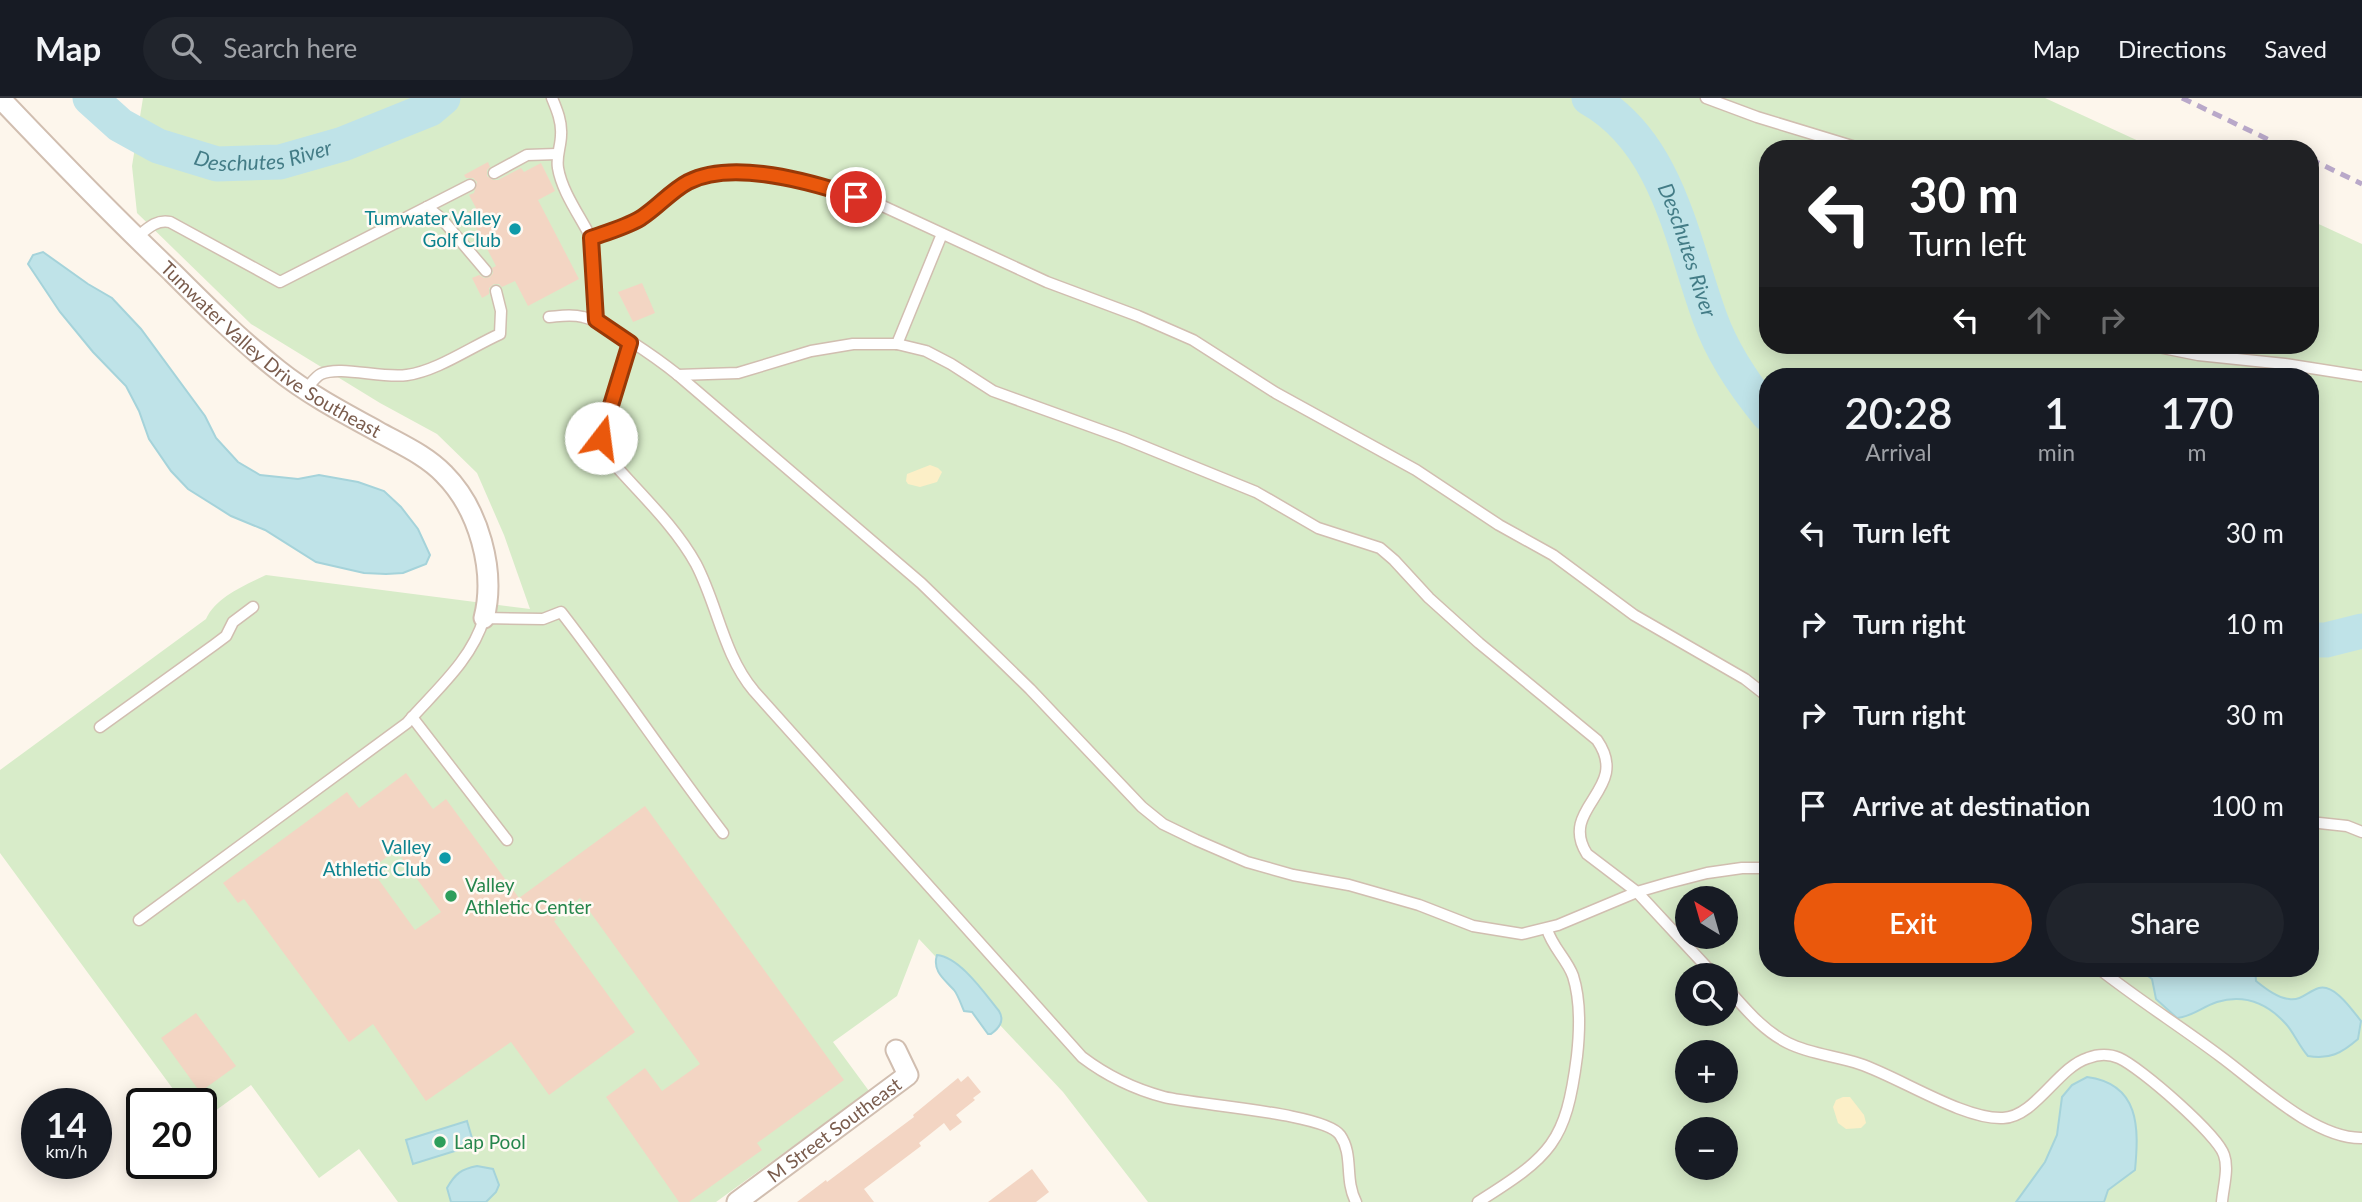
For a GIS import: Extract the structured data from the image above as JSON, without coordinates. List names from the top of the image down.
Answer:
{
  "streets": {
    "street": ["Tumwater Valley Drive Southeast", "M Street Southeast"]
  },
  "water": ["Deschutes River"],
  "places": [
    "Tumwater Valley Golf Club",
    "Valley Athletic Club",
    "Valley Athletic Center",
    "Lap Pool"
  ],
  "north": "top left",
  "page": {
    "header": "Map",
    "search": "Search here",
    "nav": ["Map", "Directions", "Saved"],
    "turn": ["30 m", "Turn left"],
    "eta": [
      "20:28",
      "Arrival",
      "1",
      "min",
      "170",
      "m"
    ],
    "list": [
      {
        "name": "Turn left",
        "value": "30 m"
      },
      {
        "name": "Turn right",
        "value": "10 m"
      },
      {
        "name": "Turn right",
        "value": "30 m"
      },
      {
        "name": "Arrive at destination",
        "value": "100 m"
      }
    ],
    "buttons": ["Exit", "Share"],
    "map_buttons": ["+", "−"],
    "speed": "14 km/h",
    "limit": "20"
  }
}
